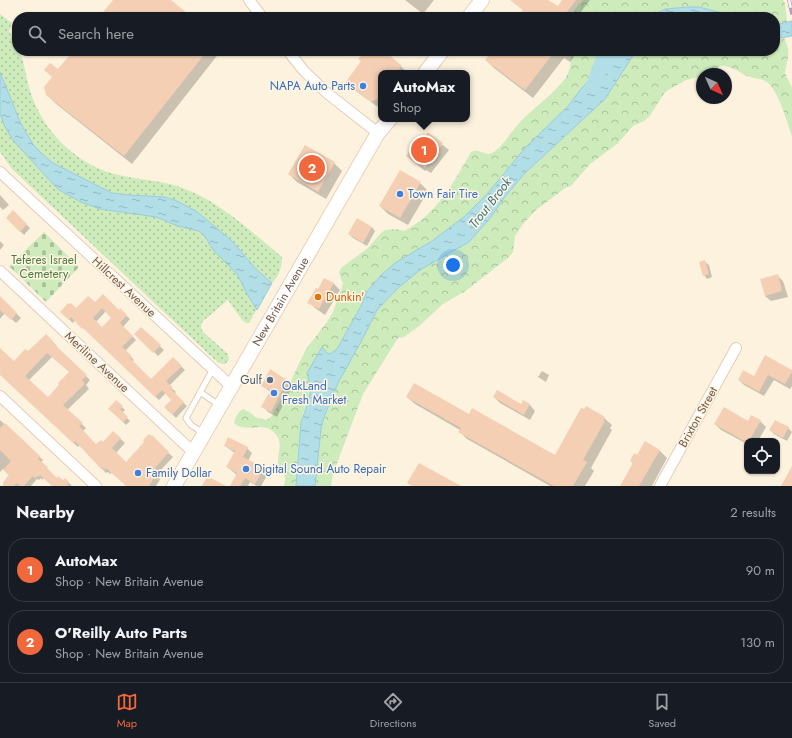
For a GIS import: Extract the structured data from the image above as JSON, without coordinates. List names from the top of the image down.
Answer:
{
  "streets": {
    "main road": ["New Britain Avenue"],
    "street": ["Hillcrest Avenue", "Meriline Avenue", "Brixton Street"]
  },
  "crossings": [
    ["Hillcrest Avenue", "New Britain Avenue"],
    ["New Britain Avenue", "Meriline Avenue"]
  ],
  "water": ["Trout Brook"],
  "parks": ["Teferes Israel Cemetery"],
  "places": [
    "NAPA Auto Parts",
    "Town Fair Tire",
    "Dunkin'",
    "Gulf",
    "OakLand Fresh Market",
    "Digital Sound Auto Repair",
    "Family Dollar"
  ],
  "north": "bottom right",
  "page": {
    "search": "Search here",
    "popup": ["AutoMax", "Shop"],
    "pins": ["1", "2"],
    "heading": ["Nearby", "2 results"],
    "list": [
      {
        "mark": "1",
        "name": "AutoMax",
        "note": "Shop · New Britain Avenue",
        "value": "90 m"
      },
      {
        "mark": "2",
        "name": "O'Reilly Auto Parts",
        "note": "Shop · New Britain Avenue",
        "value": "130 m"
      }
    ],
    "nav": ["Map", "Directions", "Saved"]
  }
}
